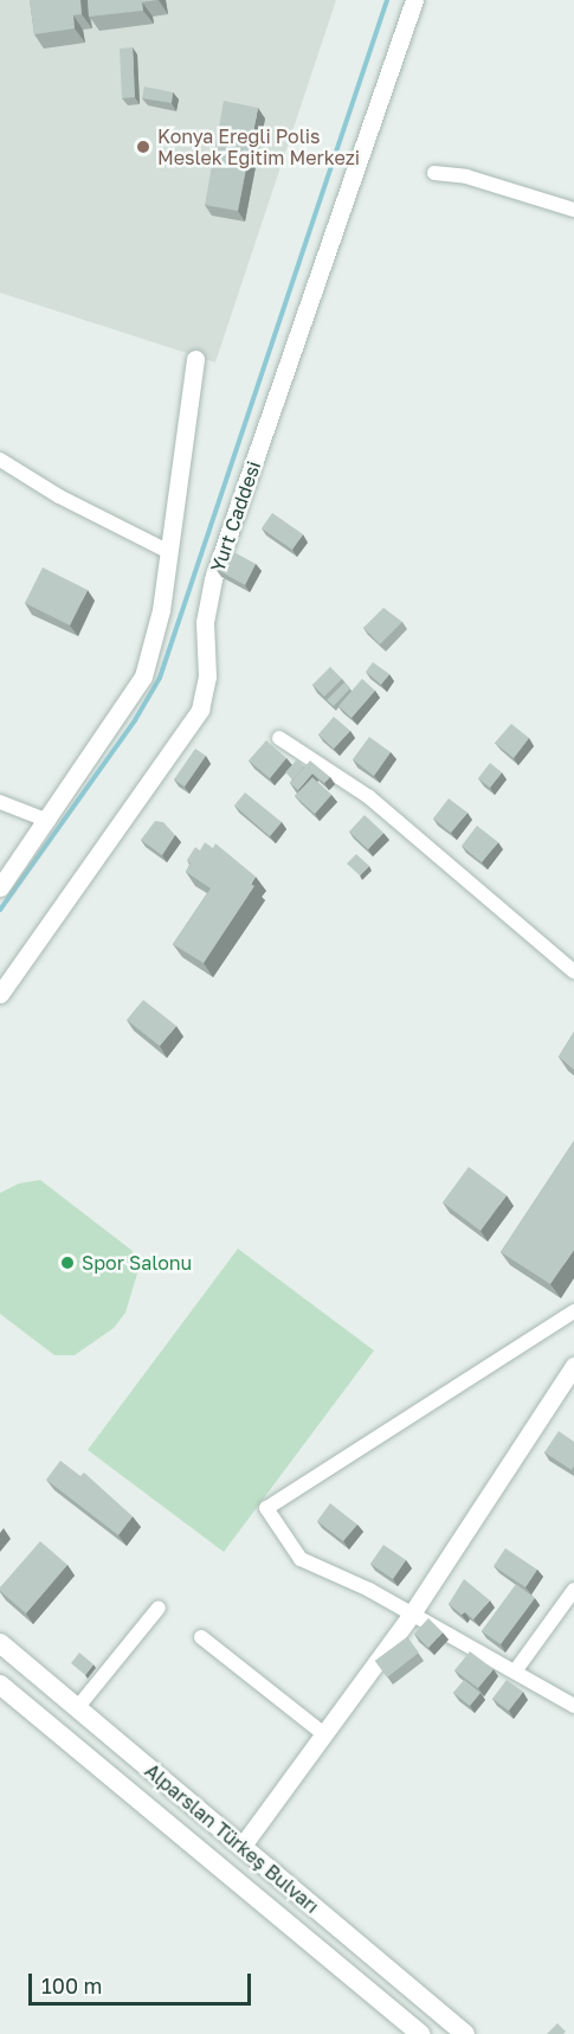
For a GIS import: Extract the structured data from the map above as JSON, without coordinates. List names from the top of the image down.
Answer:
{
  "streets": {
    "main road": ["Alparslan Türkeş Bulvarı"],
    "street": ["Yurt Caddesi"]
  },
  "places": ["Konya Ereğli Polis Meslek Eğitim Merkezi", "Spor Salonu"],
  "scale_bar": "100 m"
}
